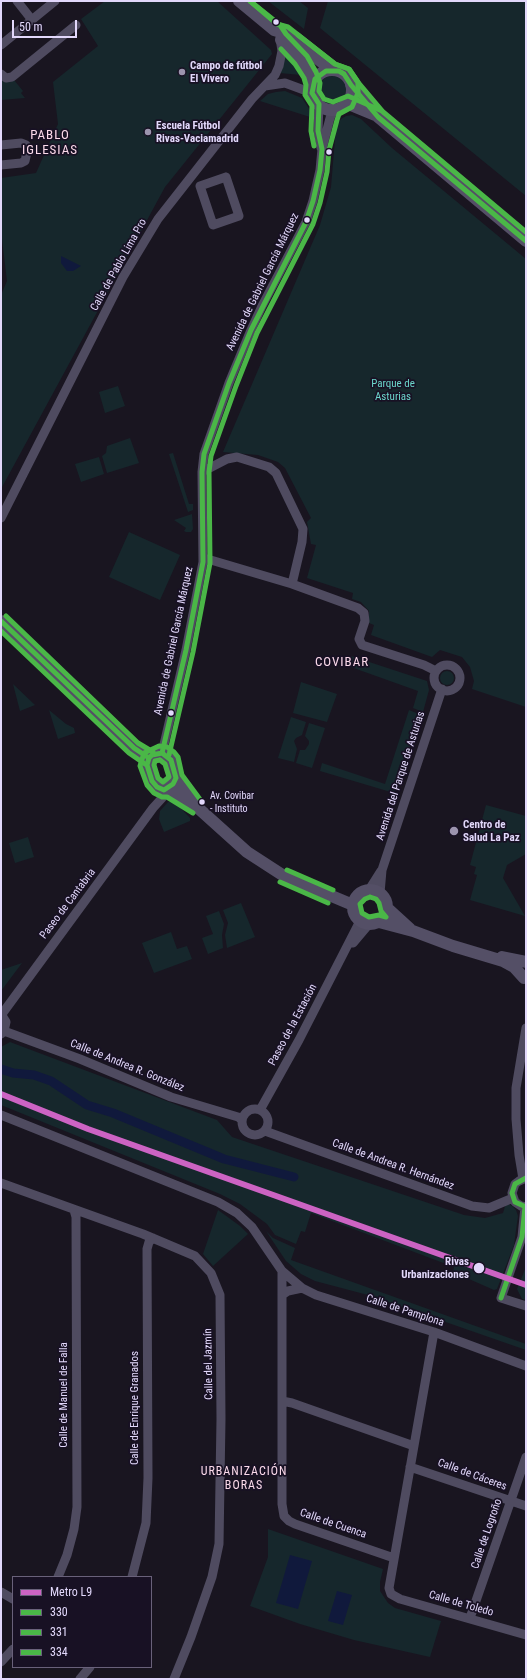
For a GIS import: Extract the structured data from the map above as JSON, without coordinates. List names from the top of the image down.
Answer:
{
  "streets": {
    "street": [
      "Calle de Pablo Lima Pro",
      "Avenida de Gabriel García Márquez",
      "Avenida del Parque de Asturias",
      "Paseo de Cantabria",
      "Paseo de la Estación",
      "Calle de Andrea R. González",
      "Calle de Andrea R. Hernández",
      "Calle de Pamplona",
      "Calle del Jazmín",
      "Calle de Manuel de Falla",
      "Calle de Enrique Granados",
      "Calle de Cáceres",
      "Calle de Cuenca",
      "Calle de Logroño",
      "Calle de Toledo"
    ]
  },
  "crossings": [
    ["Avenida de Gabriel García Márquez", "Paseo de Cantabria"],
    ["Avenida del Parque de Asturias", "Paseo de la Estación"],
    ["Paseo de la Estación", "Calle de Andrea R. González"],
    ["Paseo de la Estación", "Calle de Andrea R. Hernández"],
    ["Calle de Andrea R. González", "Calle de Andrea R. Hernández"],
    ["Calle de Pamplona", "Calle de Cuenca"],
    ["Calle del Jazmín", "Calle de Manuel de Falla"],
    ["Calle del Jazmín", "Calle de Enrique Granados"],
    ["Calle de Cáceres", "Calle de Logroño"],
    ["Calle de Cuenca", "Calle de Toledo"],
    ["Calle de Logroño", "Calle de Toledo"]
  ],
  "districts": ["PABLO IGLESIAS", "COVIBAR", "URBANIZACIÓN BORAS"],
  "parks": ["Parque de Asturias"],
  "places": [
    "Campo de fútbol El Vivero",
    "Escuela Fútbol Rivas-Vaciamadrid",
    "Av. Covibar - Instituto",
    "Centro de Salud La Paz",
    "Rivas Urbanizaciones"
  ],
  "lines": [
    "transit line 331",
    "transit line 334",
    "transit line 330",
    "metro line L9"
  ],
  "legend": [
    "Metro L9",
    "330",
    "331",
    "334"
  ],
  "scale_bar": "50 m"
}
